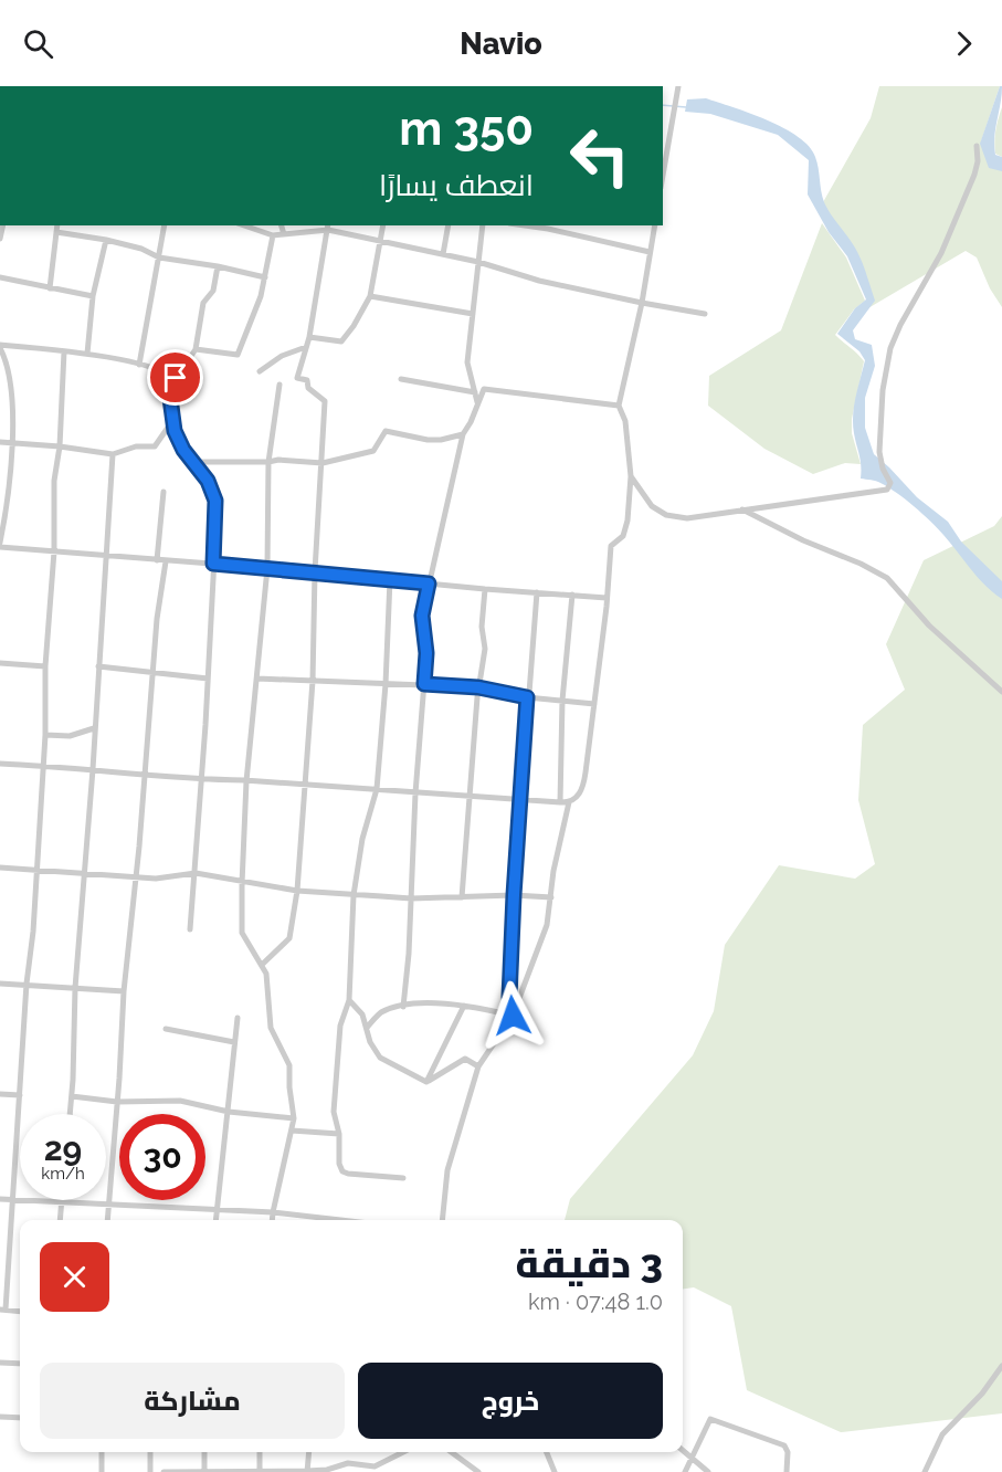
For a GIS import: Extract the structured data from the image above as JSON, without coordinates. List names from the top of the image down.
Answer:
{
  "page": {
    "header": "Navio",
    "turn": ["350 m", "انعطف يسارًا"],
    "speed": "29 km/h",
    "limit": "30",
    "heading": ["3 دقيقة", "1.0 km · 07:48"],
    "buttons": ["خروج", "مشاركة"]
  }
}
